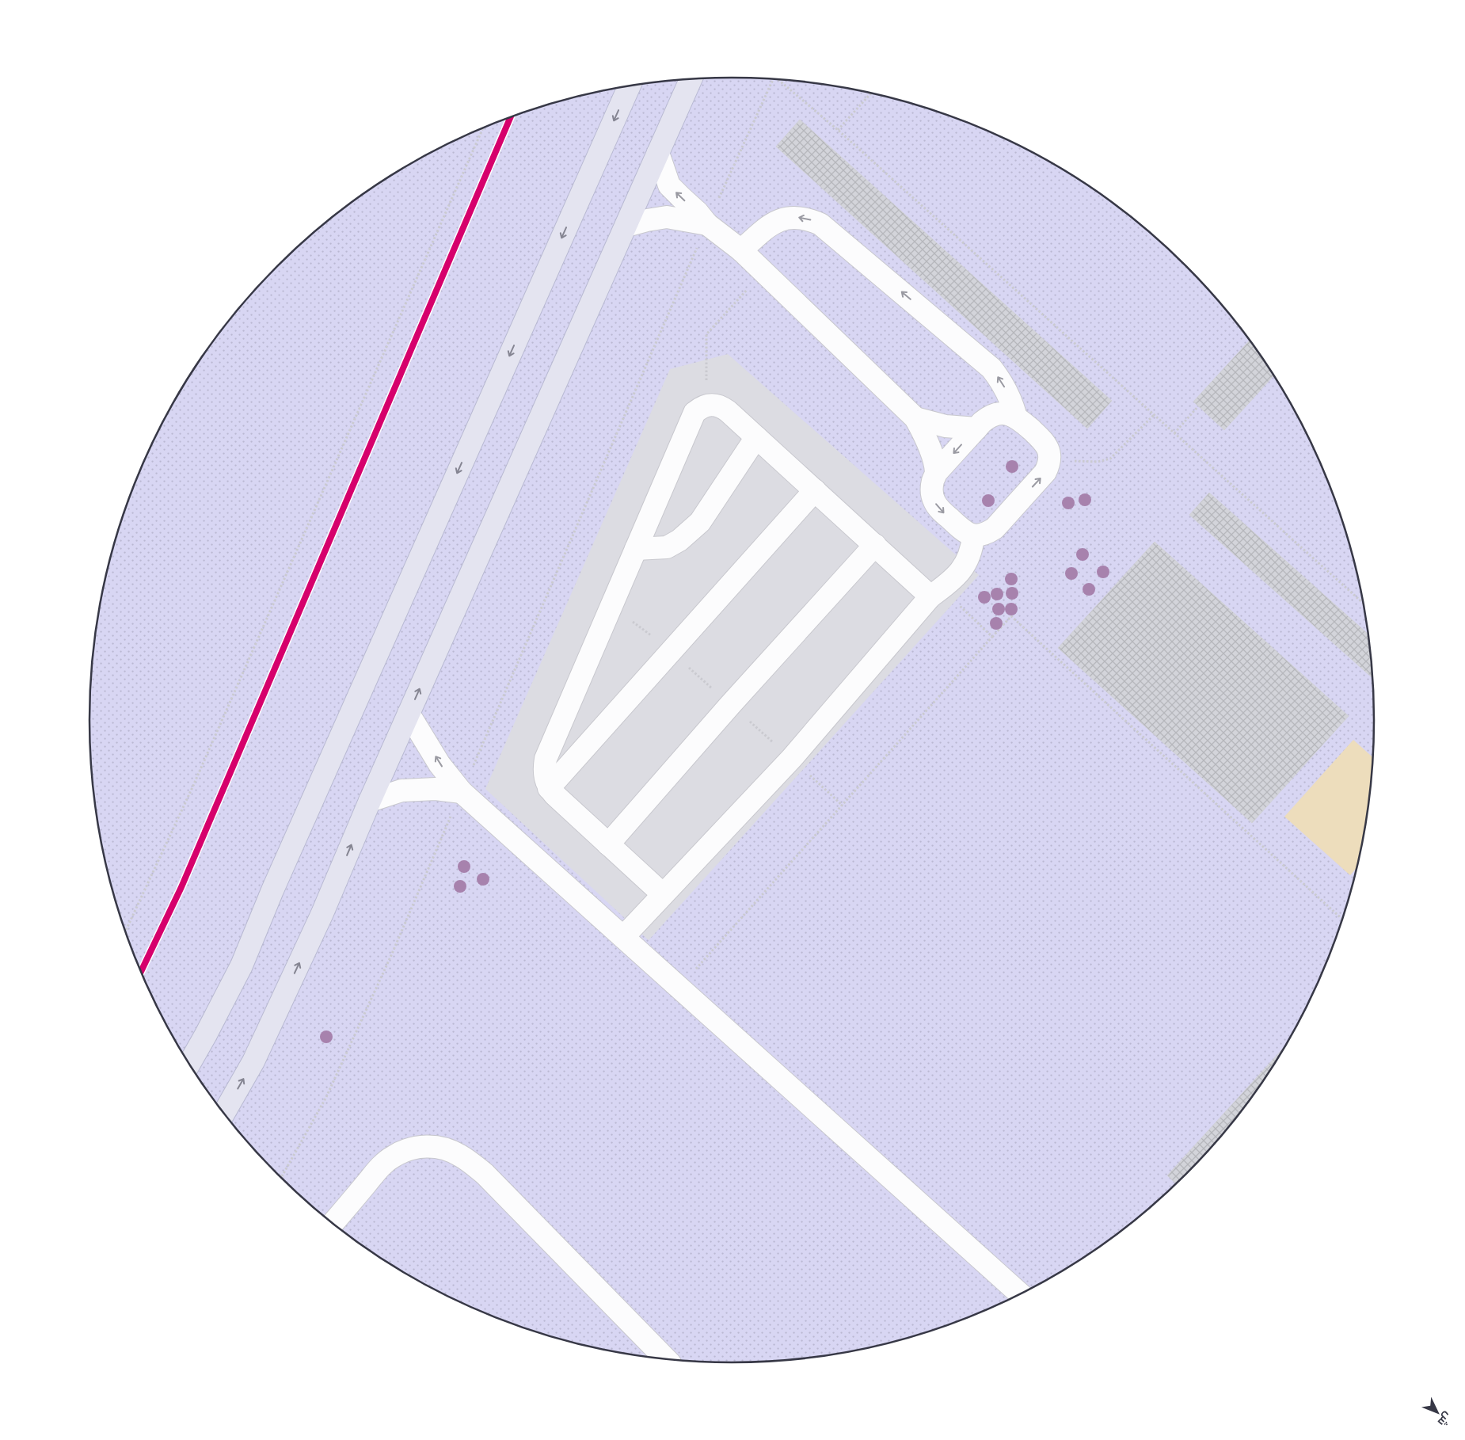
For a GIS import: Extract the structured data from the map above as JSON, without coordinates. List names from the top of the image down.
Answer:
{
  "north": "bottom right"
}
